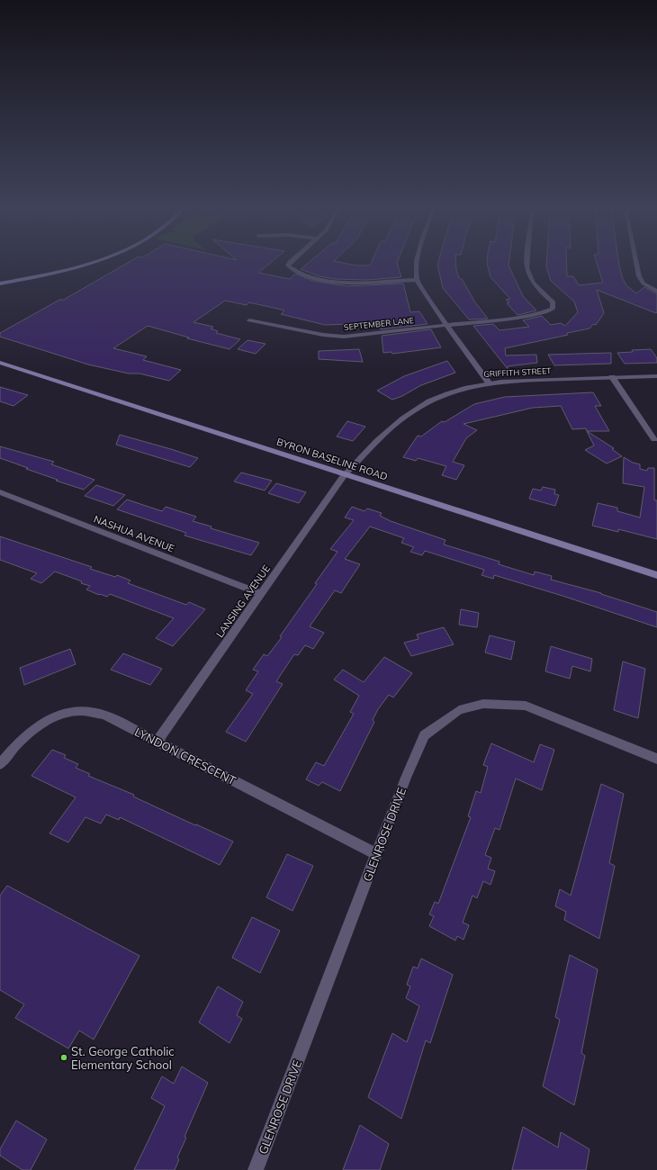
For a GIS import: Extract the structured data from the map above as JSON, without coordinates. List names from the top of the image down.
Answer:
{
  "streets": {
    "main road": ["BYRON BASELINE ROAD"],
    "street": [
      "SEPTEMBER LANE",
      "GRIFFITH STREET",
      "NASHUA AVENUE",
      "LANSING AVENUE",
      "LYNDON CRESCENT",
      "GLENROSE DRIVE"
    ]
  },
  "crossings": [
    ["GRIFFITH STREET", "BYRON BASELINE ROAD"],
    ["GRIFFITH STREET", "LANSING AVENUE"],
    ["BYRON BASELINE ROAD", "LANSING AVENUE"],
    ["NASHUA AVENUE", "LANSING AVENUE"],
    ["LANSING AVENUE", "LYNDON CRESCENT"],
    ["LYNDON CRESCENT", "GLENROSE DRIVE"]
  ],
  "places": ["St. George Catholic Elementary School"]
}
